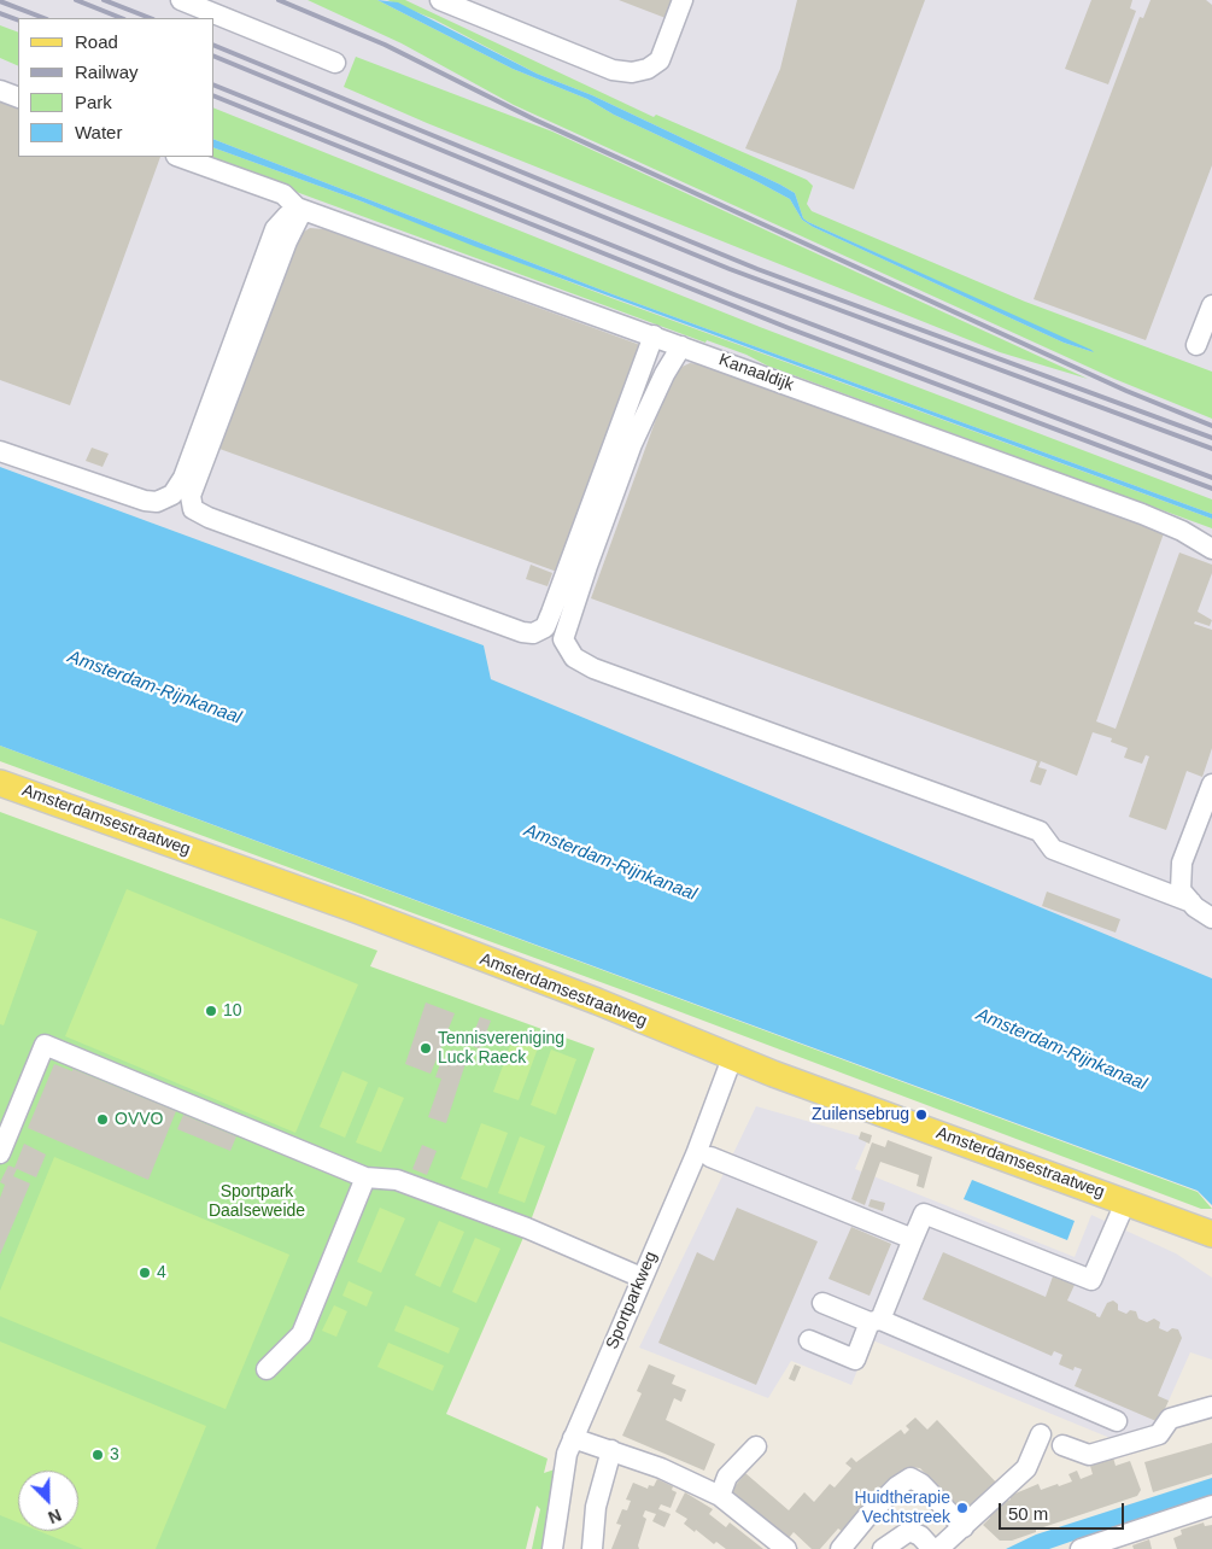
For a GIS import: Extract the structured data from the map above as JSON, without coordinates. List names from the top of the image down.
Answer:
{
  "streets": {
    "main road": ["Amsterdamsestraatweg"],
    "street": ["Kanaaldijk", "Sportparkweg"]
  },
  "crossings": [
    ["Amsterdamsestraatweg", "Sportparkweg"]
  ],
  "water": ["Amsterdam-Rijnkanaal"],
  "parks": ["Sportpark Daalseweide"],
  "places": [
    "10",
    "Tennisvereniging Luck Raeck",
    "Zuilensebrug",
    "OVVO",
    "4",
    "3",
    "Huidtherapie Vechtstreek"
  ],
  "legend": [
    "Road",
    "Railway",
    "Park",
    "Water"
  ],
  "scale_bar": "50 m",
  "north": "bottom right"
}
